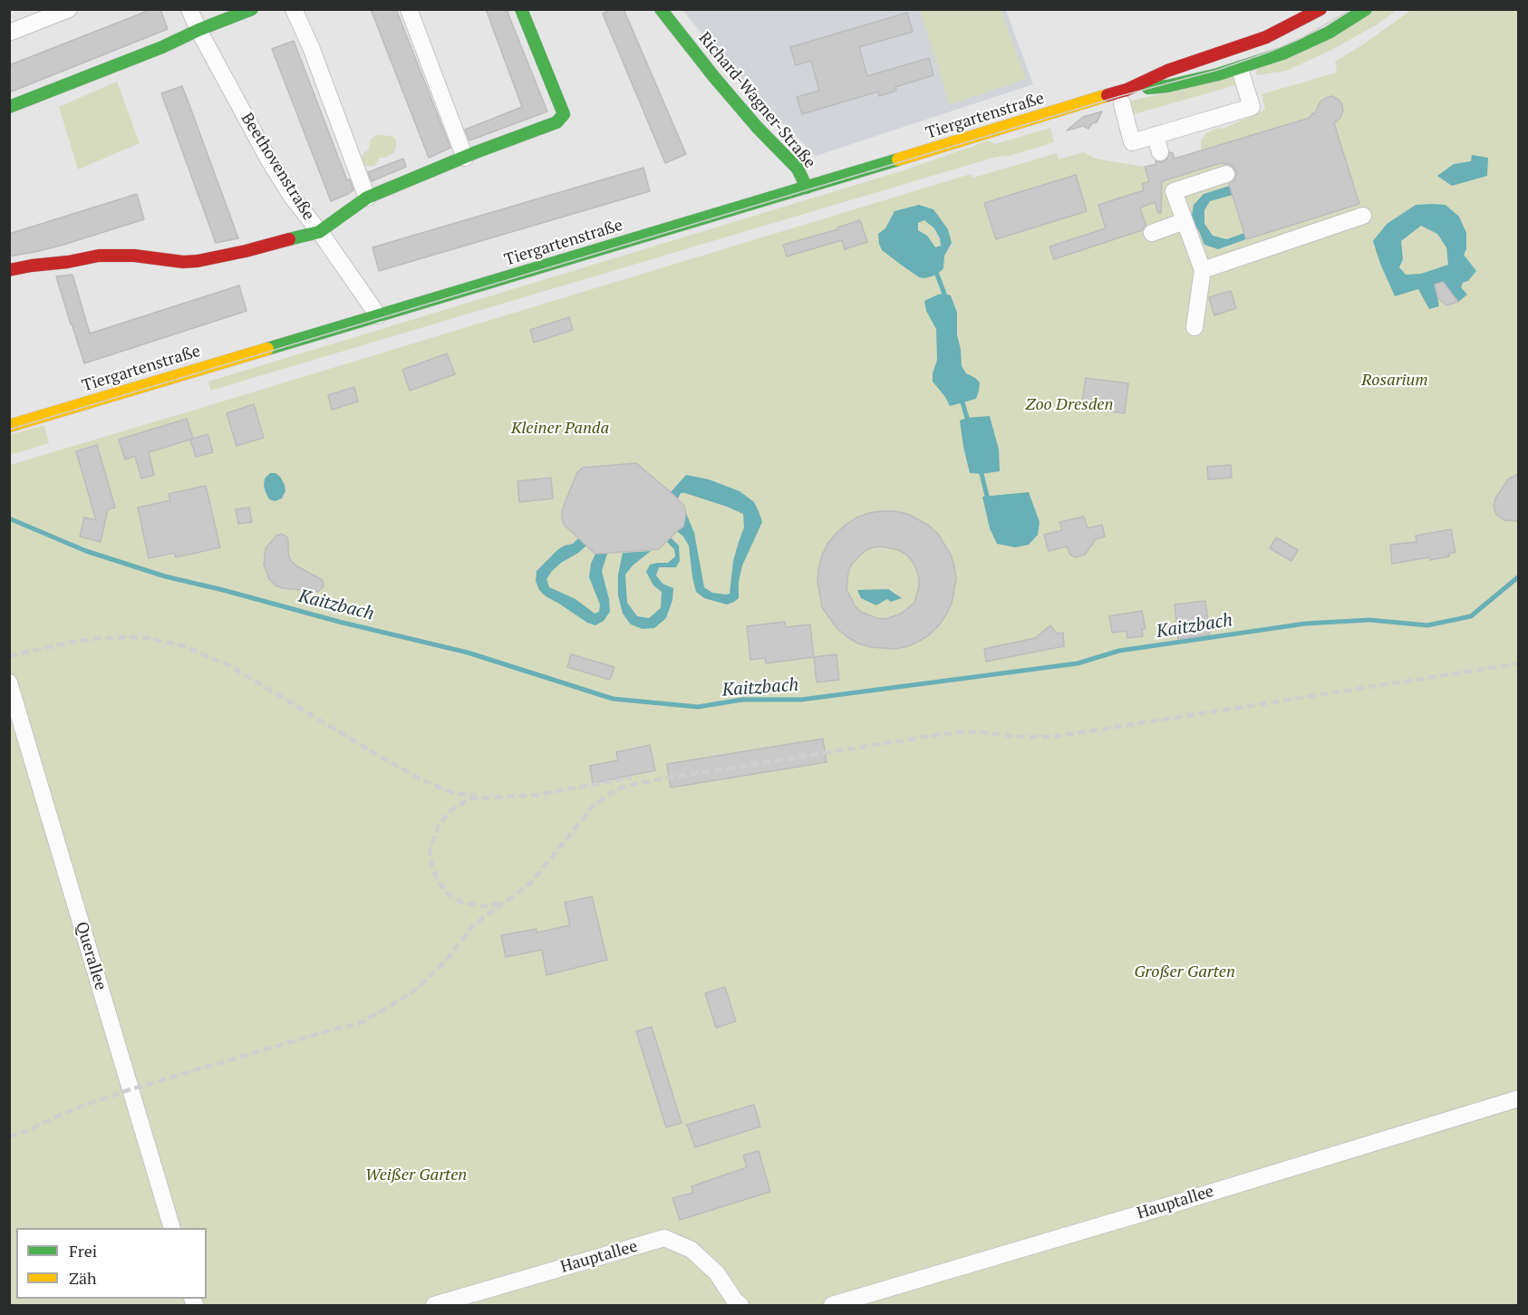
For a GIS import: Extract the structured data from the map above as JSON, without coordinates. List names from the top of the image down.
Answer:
{
  "streets": {
    "main road": ["Richard-Wagner-Straße", "Tiergartenstraße"],
    "street": ["Beethovenstraße", "Querallee", "Hauptallee"]
  },
  "crossings": [
    ["Richard-Wagner-Straße", "Tiergartenstraße"],
    ["Tiergartenstraße", "Beethovenstraße"]
  ],
  "water": ["Kaitzbach"],
  "parks": [
    "Rosarium",
    "Zoo Dresden",
    "Kleiner Panda",
    "Großer Garten",
    "Weißer Garten"
  ],
  "legend": ["Frei", "Zäh"]
}
